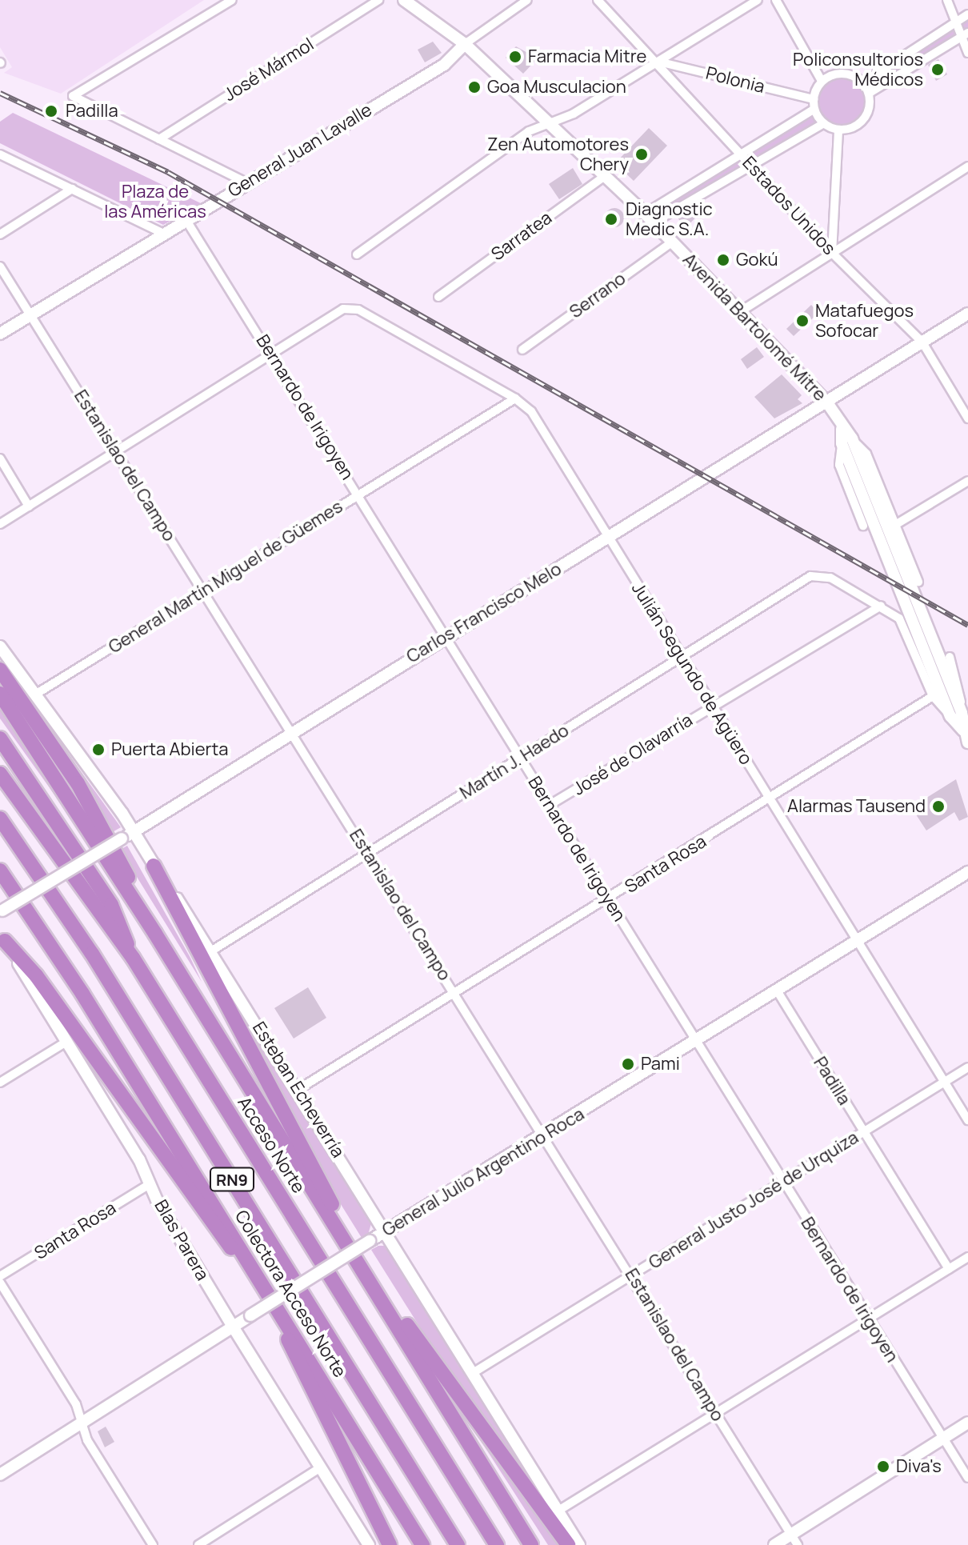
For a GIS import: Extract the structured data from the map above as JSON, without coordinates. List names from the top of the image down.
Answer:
{
  "streets": {
    "highway": ["Acceso Norte", "RN9", "Colectora Acceso Norte"],
    "street": [
      "José Mármol",
      "Polonia",
      "General Juan Lavalle",
      "Estados Unidos",
      "Sarratea",
      "Serrano",
      "Avenida Bartolomé Mitre",
      "Bernardo de Irigoyen",
      "Estanislao del Campo",
      "General Martín Miguel de Güemes",
      "Carlos Francisco Melo",
      "Julián Segundo de Agüero",
      "José de Olavarría",
      "Martín J. Haedo",
      "Santa Rosa",
      "Padilla",
      "Esteban Echeverría",
      "General Julio Argentino Roca",
      "General Justo José de Urquiza",
      "Blas Parera"
    ]
  },
  "crossings": [
    ["Polonia", "Estados Unidos"],
    ["General Juan Lavalle", "Avenida Bartolomé Mitre"],
    ["General Juan Lavalle", "Bernardo de Irigoyen"],
    ["General Juan Lavalle", "Estanislao del Campo"],
    ["Estados Unidos", "Carlos Francisco Melo"],
    ["Sarratea", "Avenida Bartolomé Mitre"],
    ["Serrano", "Avenida Bartolomé Mitre"],
    ["Avenida Bartolomé Mitre", "Carlos Francisco Melo"],
    ["Bernardo de Irigoyen", "General Martín Miguel de Güemes"],
    ["Bernardo de Irigoyen", "Carlos Francisco Melo"],
    ["Bernardo de Irigoyen", "Julián Segundo de Agüero"],
    ["Bernardo de Irigoyen", "José de Olavarría"],
    ["Bernardo de Irigoyen", "Martín J. Haedo"],
    ["Bernardo de Irigoyen", "Santa Rosa"],
    ["Bernardo de Irigoyen", "General Julio Argentino Roca"],
    ["Bernardo de Irigoyen", "General Justo José de Urquiza"],
    ["Estanislao del Campo", "General Martín Miguel de Güemes"],
    ["Estanislao del Campo", "Carlos Francisco Melo"],
    ["Estanislao del Campo", "Martín J. Haedo"],
    ["Estanislao del Campo", "Santa Rosa"],
    ["Estanislao del Campo", "General Julio Argentino Roca"],
    ["Estanislao del Campo", "General Justo José de Urquiza"],
    ["General Martín Miguel de Güemes", "Julián Segundo de Agüero"],
    ["General Martín Miguel de Güemes", "Esteban Echeverría"],
    ["Carlos Francisco Melo", "Julián Segundo de Agüero"],
    ["Carlos Francisco Melo", "Esteban Echeverría"],
    ["Julián Segundo de Agüero", "José de Olavarría"],
    ["Julián Segundo de Agüero", "Martín J. Haedo"],
    ["Julián Segundo de Agüero", "Santa Rosa"],
    ["Julián Segundo de Agüero", "General Julio Argentino Roca"],
    ["Julián Segundo de Agüero", "General Justo José de Urquiza"],
    ["José de Olavarría", "Martín J. Haedo"],
    ["Martín J. Haedo", "Esteban Echeverría"],
    ["Santa Rosa", "Esteban Echeverría"],
    ["Santa Rosa", "Blas Parera"],
    ["Padilla", "General Julio Argentino Roca"],
    ["Padilla", "General Justo José de Urquiza"],
    ["Esteban Echeverría", "General Julio Argentino Roca"],
    ["Esteban Echeverría", "General Justo José de Urquiza"],
    ["General Julio Argentino Roca", "Blas Parera"]
  ],
  "parks": ["Plaza de las Américas"],
  "places": [
    "Farmacia Mitre",
    "Policonsultorios Médicos",
    "Goa Musculacion",
    "Padilla",
    "Zen Automotores Chery",
    "Diagnostic Medic S.A.",
    "Gokú",
    "Matafuegos Sofocar",
    "Puerta Abierta",
    "Alarmas Tausend",
    "Pami",
    "Diva's"
  ]
}
